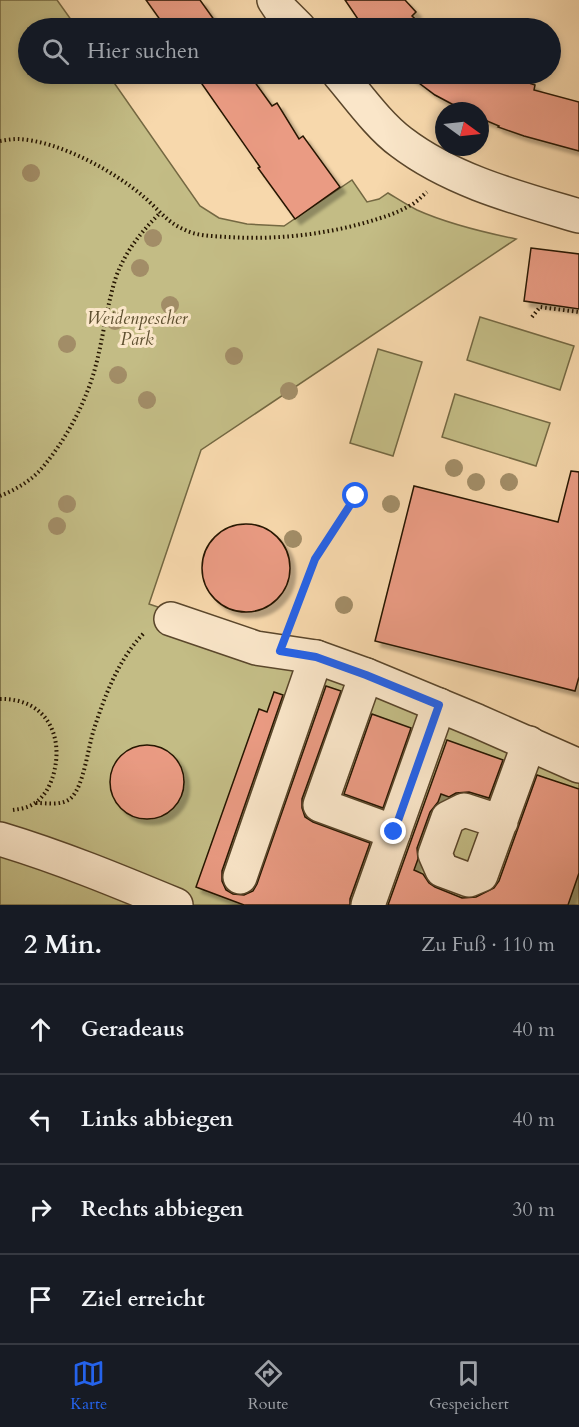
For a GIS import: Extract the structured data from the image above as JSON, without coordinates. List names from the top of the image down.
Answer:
{
  "parks": ["Weidenpescher Park"],
  "north": "right",
  "page": {
    "search": "Hier suchen",
    "heading": ["2 Min.", "Zu Fuß · 110 m"],
    "list": [
      ["Geradeaus", "40 m"],
      ["Links abbiegen", "40 m"],
      ["Rechts abbiegen", "30 m"],
      "Ziel erreicht"
    ],
    "nav": ["Karte", "Route", "Gespeichert"]
  }
}
